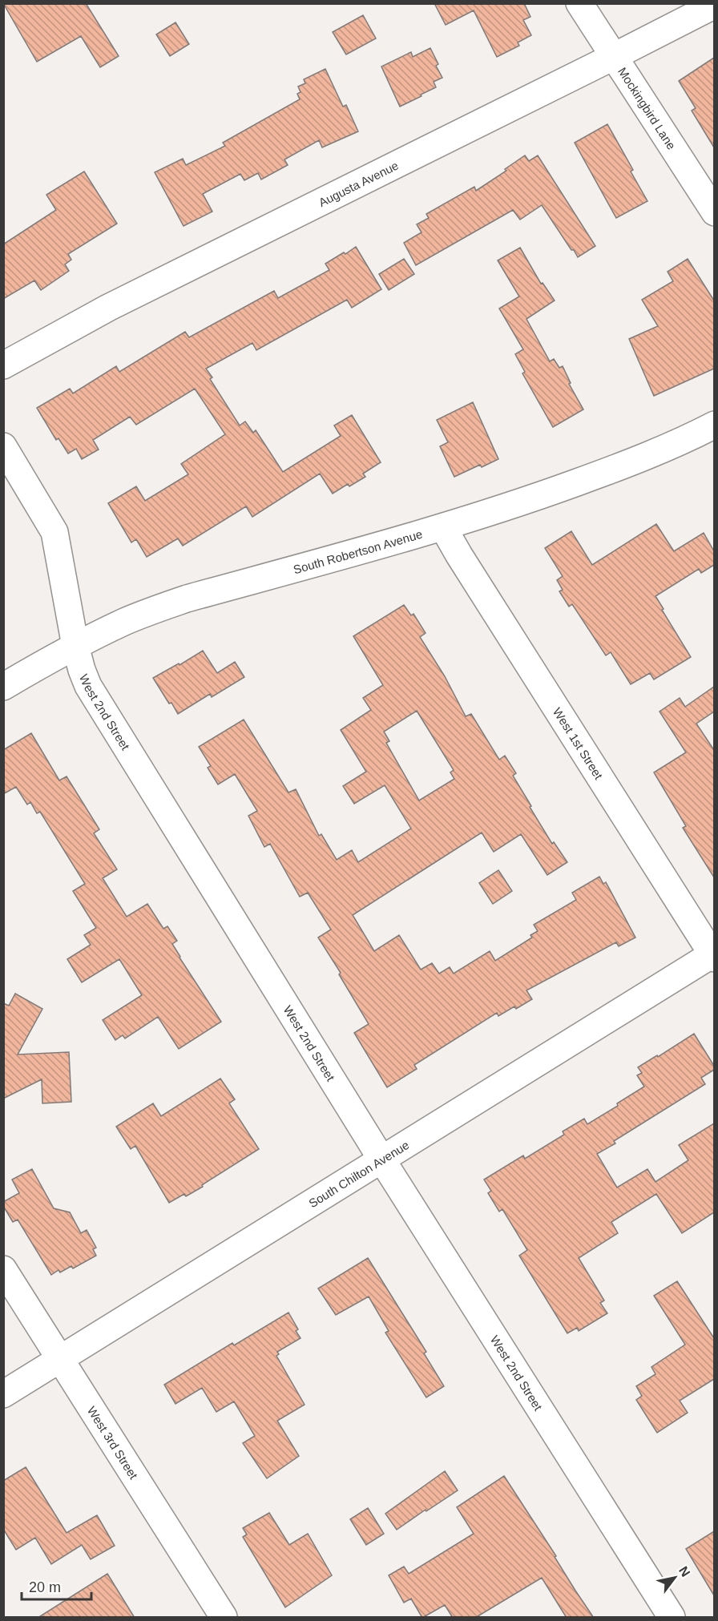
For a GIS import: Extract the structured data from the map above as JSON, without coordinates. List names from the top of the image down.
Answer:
{
  "streets": {
    "street": [
      "Mockingbird Lane",
      "Augusta Avenue",
      "South Robertson Avenue",
      "West 2nd Street",
      "West 1st Street",
      "South Chilton Avenue",
      "West 3rd Street"
    ]
  },
  "crossings": [
    ["Mockingbird Lane", "Augusta Avenue"],
    ["South Robertson Avenue", "West 2nd Street"],
    ["South Robertson Avenue", "West 1st Street"],
    ["West 2nd Street", "South Chilton Avenue"],
    ["West 1st Street", "South Chilton Avenue"],
    ["South Chilton Avenue", "West 3rd Street"]
  ],
  "scale_bar": "20 m",
  "north": "top right"
}
